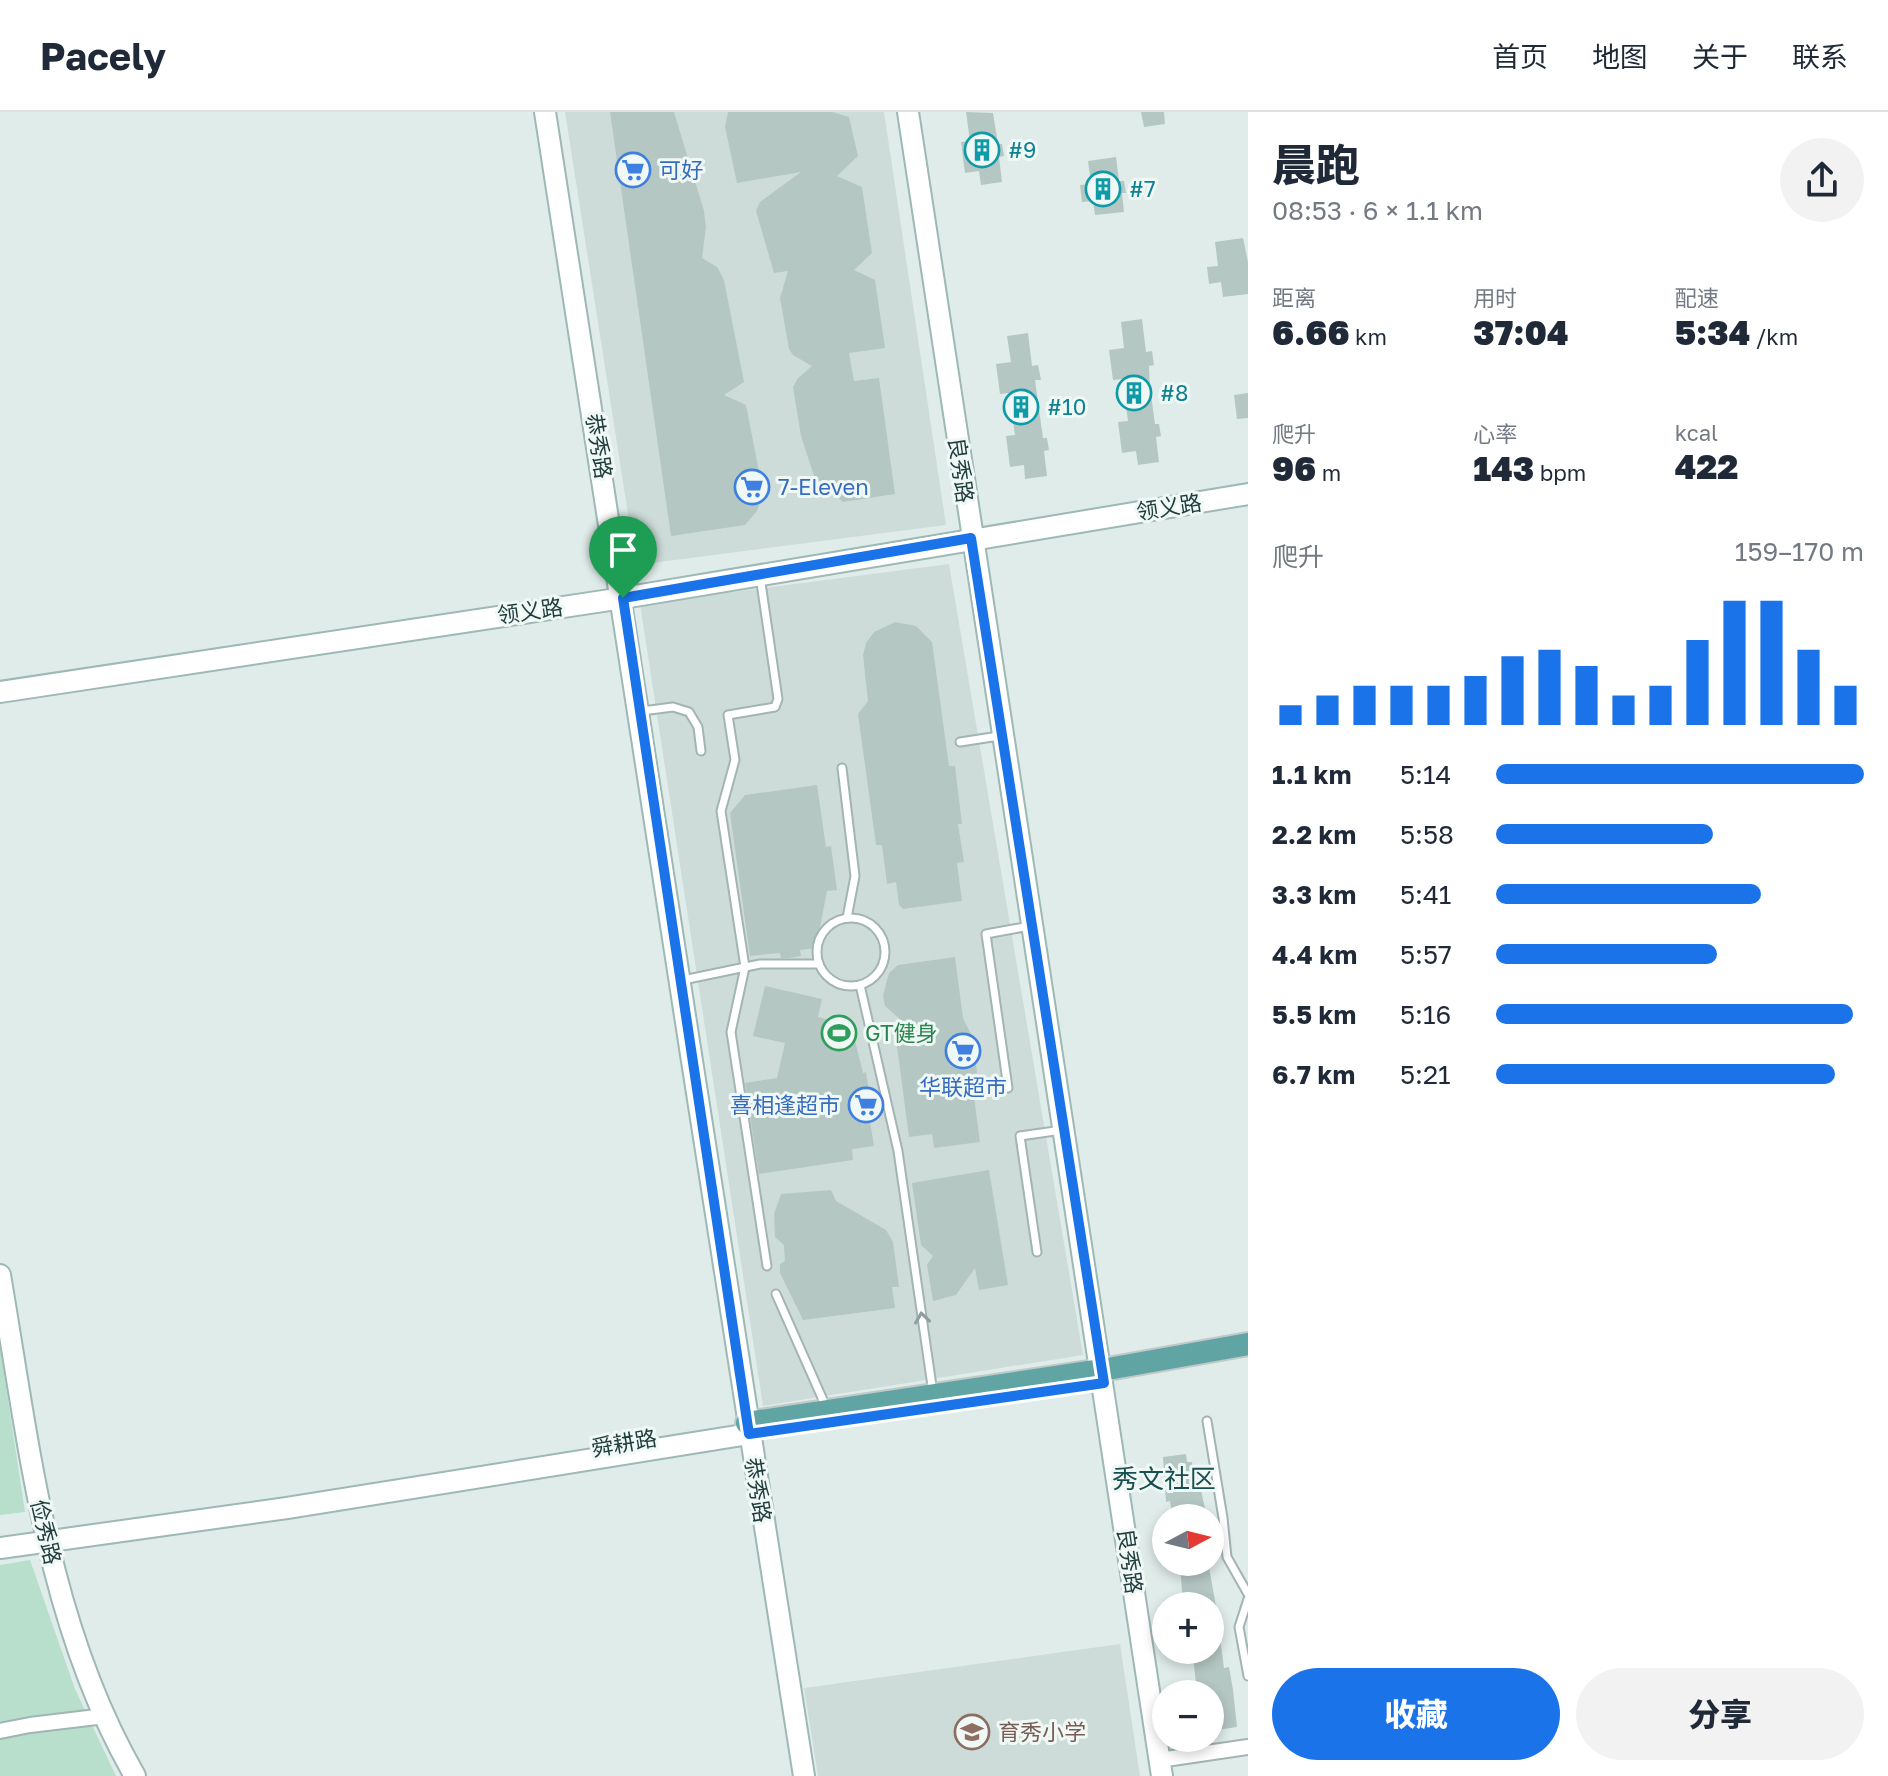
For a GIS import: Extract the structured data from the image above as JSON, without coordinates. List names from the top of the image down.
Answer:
{
  "streets": {
    "main road": ["舜耕路"],
    "street": [
      "恭秀路",
      "良秀路",
      "领义路",
      "俭秀路"
    ]
  },
  "crossings": [
    ["恭秀路", "领义路"],
    ["恭秀路", "舜耕路"],
    ["良秀路", "领义路"],
    ["良秀路", "舜耕路"],
    ["舜耕路", "俭秀路"]
  ],
  "districts": ["秀文社区"],
  "places": {
    "building": [
      "#9",
      "#7",
      "#8",
      "#10"
    ],
    "supermarket": [
      "可好",
      "7-Eleven",
      "华联超市",
      "喜相逢超市"
    ],
    "sports": ["GT健身"],
    "school or university": ["育秀小学"]
  },
  "north": "right",
  "page": {
    "header": "Pacely",
    "nav": [
      "首页",
      "地图",
      "关于",
      "联系"
    ],
    "heading": ["晨跑", "08:53 · 6 × 1.1 km"],
    "stats": [
      ["距离", "6.66 km"],
      ["用时", "37:04"],
      ["配速", "5:34 /km"],
      ["爬升", "96 m"],
      ["心率", "143 bpm"],
      ["kcal", "422"]
    ],
    "chart": ["爬升", "159–170 m"],
    "list": [
      {
        "name": "1.1 km",
        "note": "5:14"
      },
      {
        "name": "2.2 km",
        "note": "5:58"
      },
      {
        "name": "3.3 km",
        "note": "5:41"
      },
      {
        "name": "4.4 km",
        "note": "5:57"
      },
      {
        "name": "5.5 km",
        "note": "5:16"
      },
      {
        "name": "6.7 km",
        "note": "5:21"
      }
    ],
    "map_buttons": ["+", "−"],
    "buttons": ["收藏", "分享"]
  }
}
